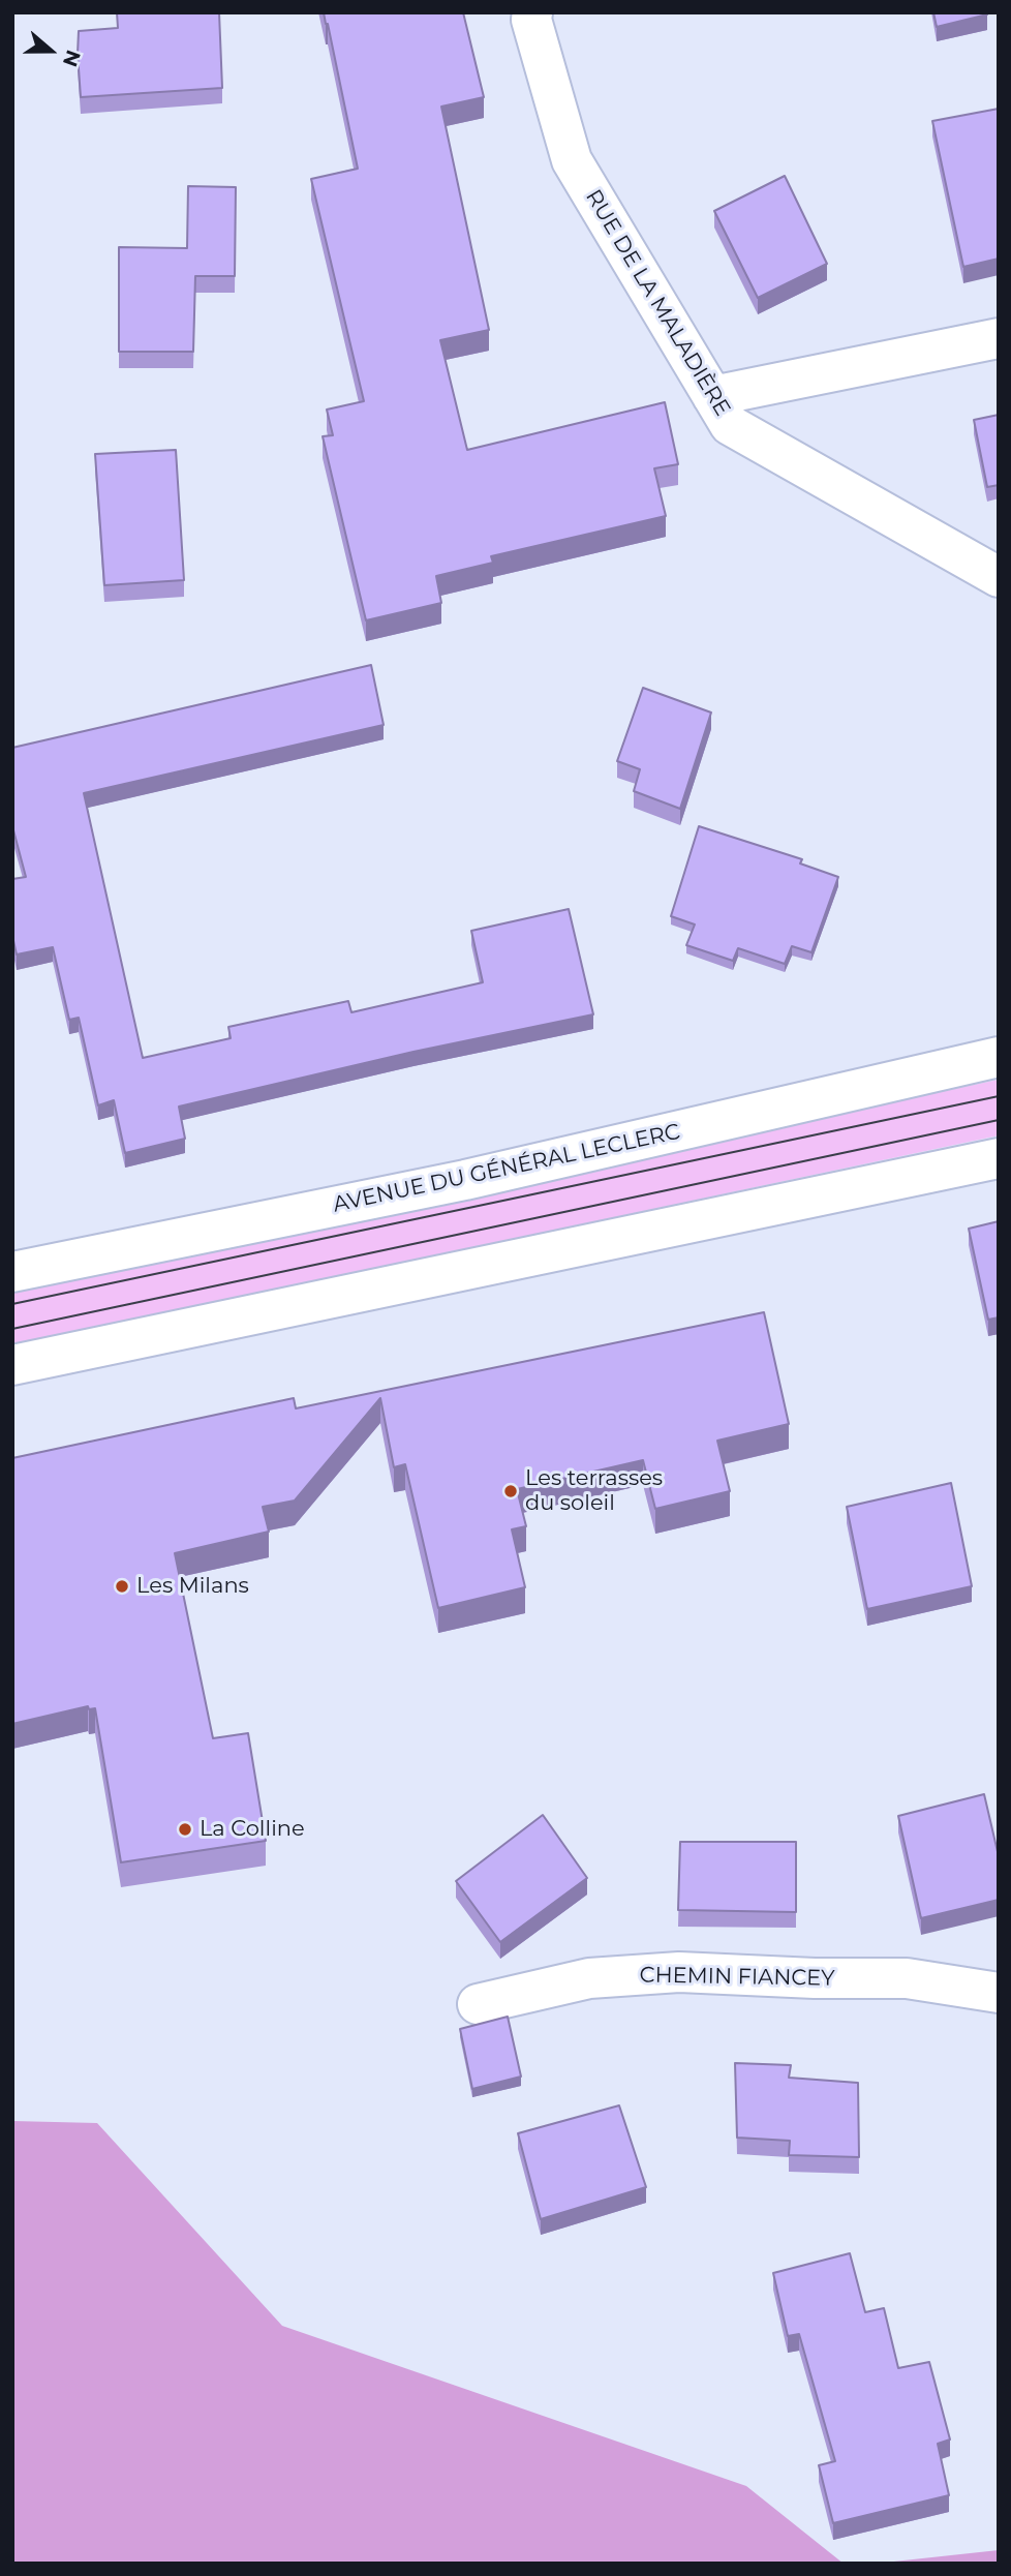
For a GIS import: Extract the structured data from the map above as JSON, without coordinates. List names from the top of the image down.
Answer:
{
  "streets": {
    "main road": ["RUE DE LA MALADIÈRE", "AVENUE DU GÉNÉRAL LECLERC", "CHEMIN FIANCEY"]
  },
  "places": ["Les terrasses du soleil", "Les Milans", "La Colline"],
  "north": "right"
}
